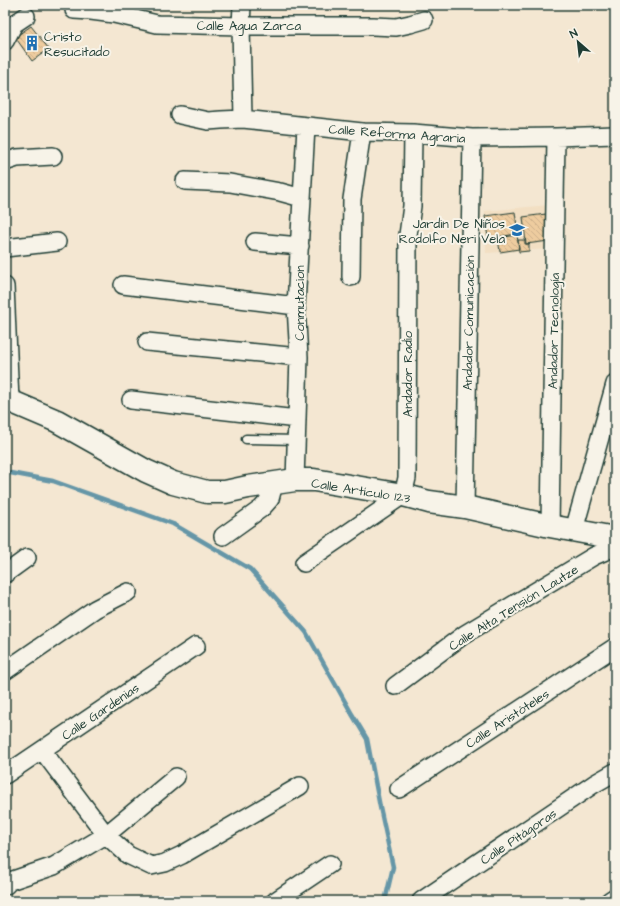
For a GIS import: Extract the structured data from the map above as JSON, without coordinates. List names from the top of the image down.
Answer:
{
  "streets": {
    "street": [
      "Calle Agua Zarca",
      "Calle Reforma Agraria",
      "Conmutacion",
      "Andador Comunicación",
      "Andador Tecnología",
      "Andador Radio",
      "Calle Artículo 123",
      "Calle Alta Tensión Lautze",
      "Calle Gardenias",
      "Calle Aristóteles",
      "Calle Pitágoras"
    ]
  },
  "crossings": [
    ["Calle Reforma Agraria", "Conmutacion"],
    ["Calle Reforma Agraria", "Andador Comunicación"],
    ["Calle Reforma Agraria", "Andador Tecnología"],
    ["Calle Reforma Agraria", "Andador Radio"],
    ["Conmutacion", "Calle Artículo 123"],
    ["Andador Comunicación", "Calle Artículo 123"],
    ["Andador Tecnología", "Calle Artículo 123"],
    ["Andador Radio", "Calle Artículo 123"]
  ],
  "places": {
    "building": ["Cristo Resucitado"],
    "school or university": ["Jardin De Niños Rodolfo Neri Vela"]
  },
  "north": "top left"
}
